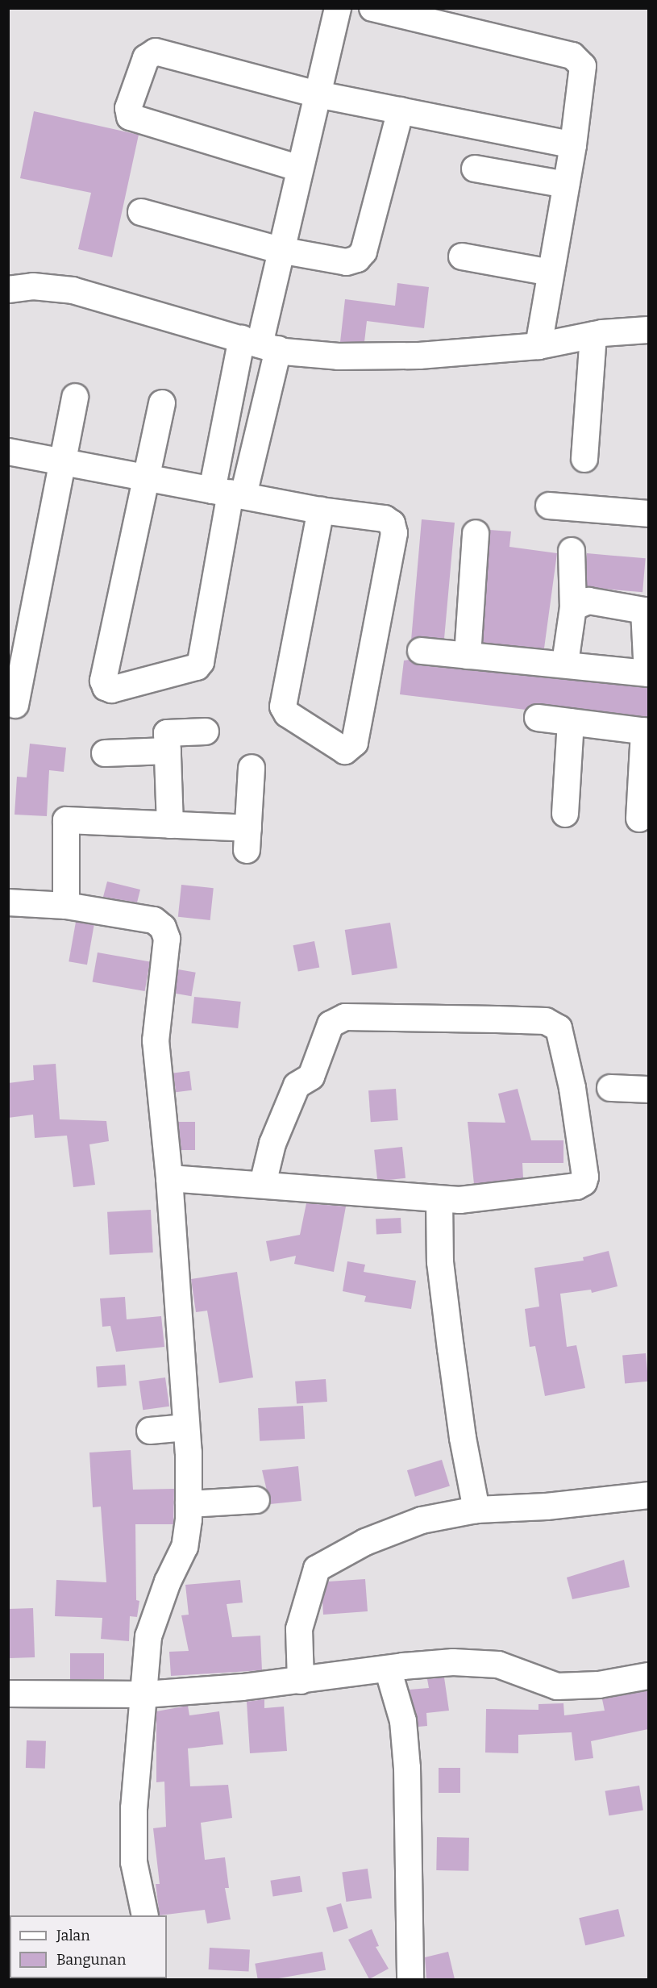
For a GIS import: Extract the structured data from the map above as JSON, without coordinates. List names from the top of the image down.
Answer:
{
  "legend": ["Jalan", "Bangunan"]
}
